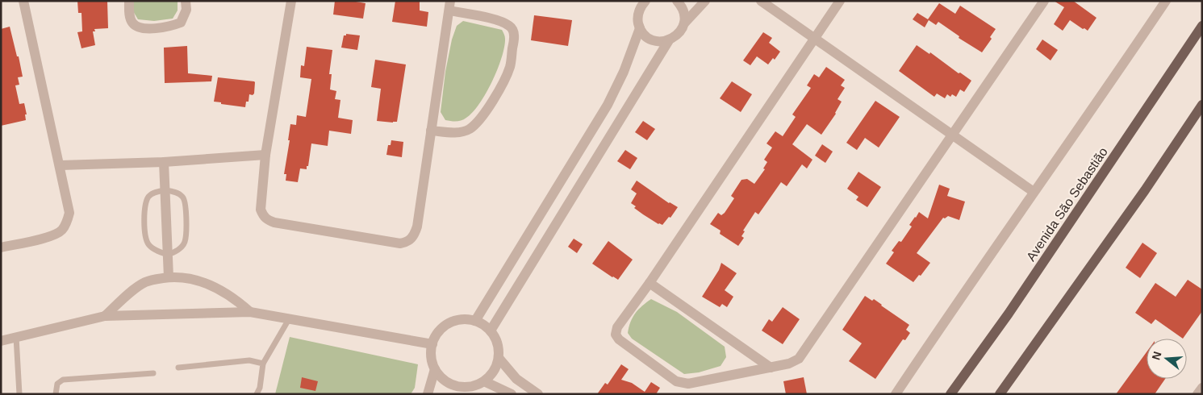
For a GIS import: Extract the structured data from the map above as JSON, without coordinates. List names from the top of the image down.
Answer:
{
  "streets": {
    "main road": ["Avenida São Sebastião"]
  },
  "north": "left"
}
